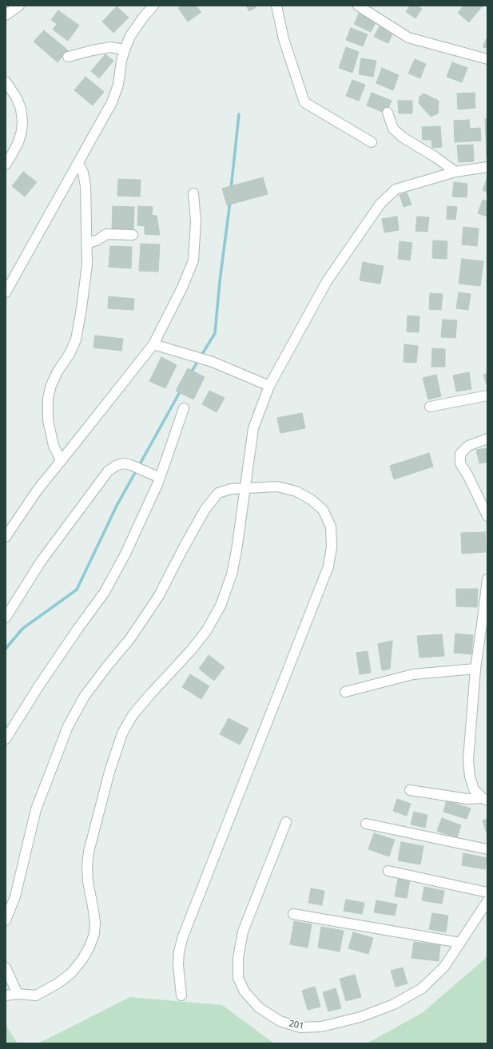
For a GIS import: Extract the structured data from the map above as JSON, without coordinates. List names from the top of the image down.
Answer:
{
  "streets": {
    "street": ["201"]
  }
}
